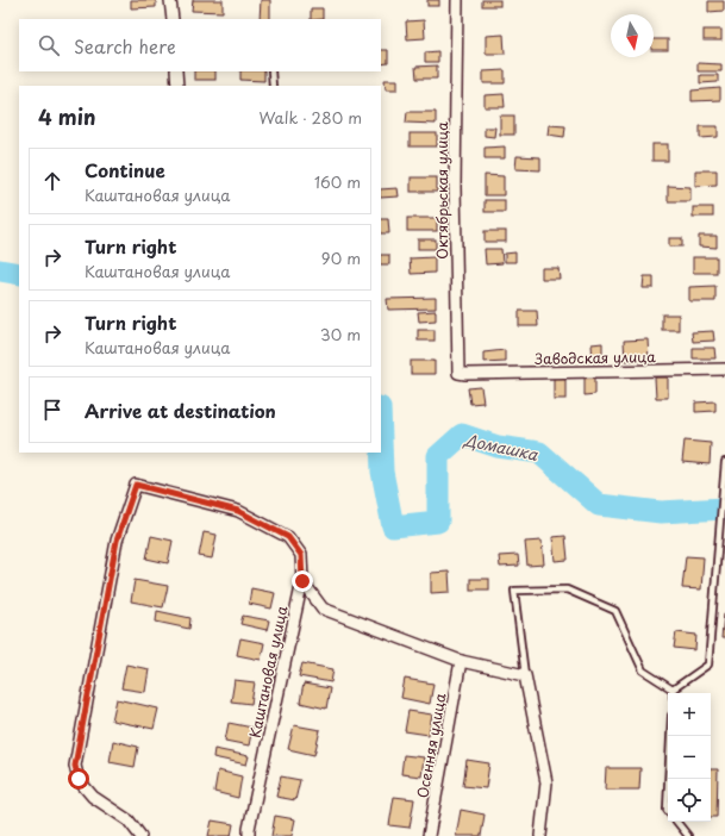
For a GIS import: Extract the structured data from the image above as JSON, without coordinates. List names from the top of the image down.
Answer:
{
  "streets": {
    "street": [
      "Октябрьская улица",
      "Заводская улица",
      "Каштановая улица",
      "Осенняя улица"
    ]
  },
  "crossings": [
    ["Октябрьская улица", "Заводская улица"]
  ],
  "water": ["Домашка"],
  "north": "bottom",
  "page": {
    "search": "Search here",
    "heading": ["4 min", "Walk · 280 m"],
    "list": [
      ["Continue", "Каштановая улица", "160 m"],
      ["Turn right", "Каштановая улица", "90 m"],
      ["Turn right", "Каштановая улица", "30 m"],
      "Arrive at destination"
    ],
    "map_buttons": ["+", "−"]
  }
}
